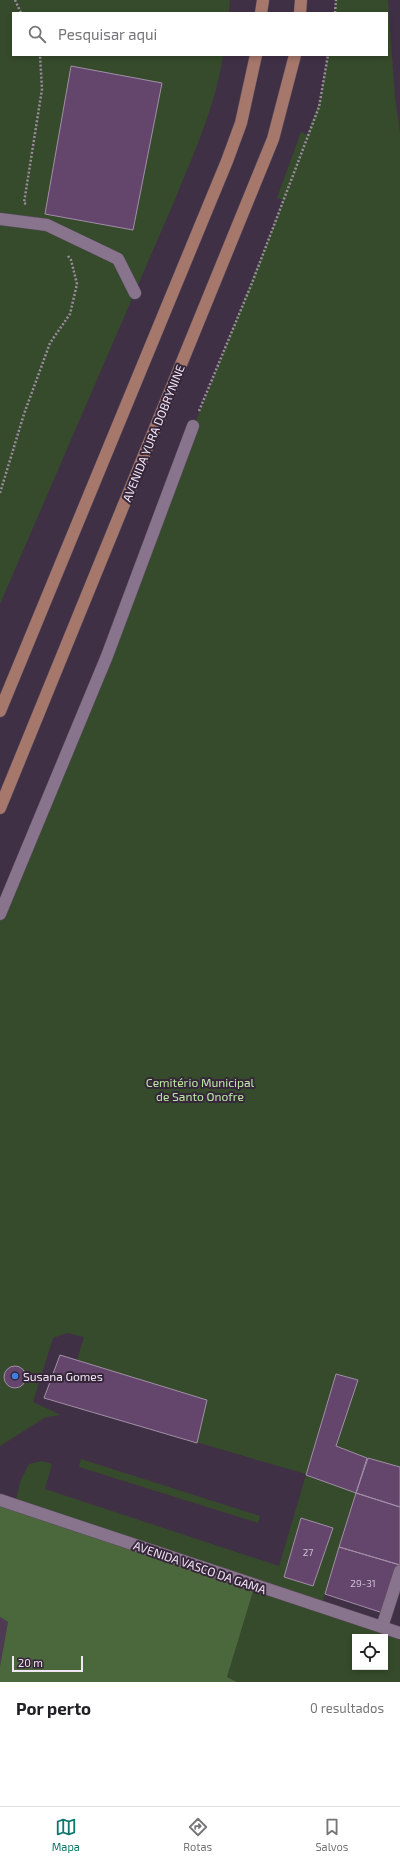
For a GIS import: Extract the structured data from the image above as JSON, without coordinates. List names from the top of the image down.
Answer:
{
  "streets": {
    "main road": ["AVENIDA YURA DOBRYNINE"],
    "street": ["AVENIDA VASCO DA GAMA"]
  },
  "parks": ["Cemitério Municipal de Santo Onofre"],
  "places": ["Susana Gomes"],
  "house_numbers": ["27", "29-31"],
  "scale_bar": "20 m",
  "page": {
    "search": "Pesquisar aqui",
    "scale": "20 m",
    "heading": ["Por perto", "0 resultados"],
    "nav": ["Mapa", "Rotas", "Salvos"]
  }
}
